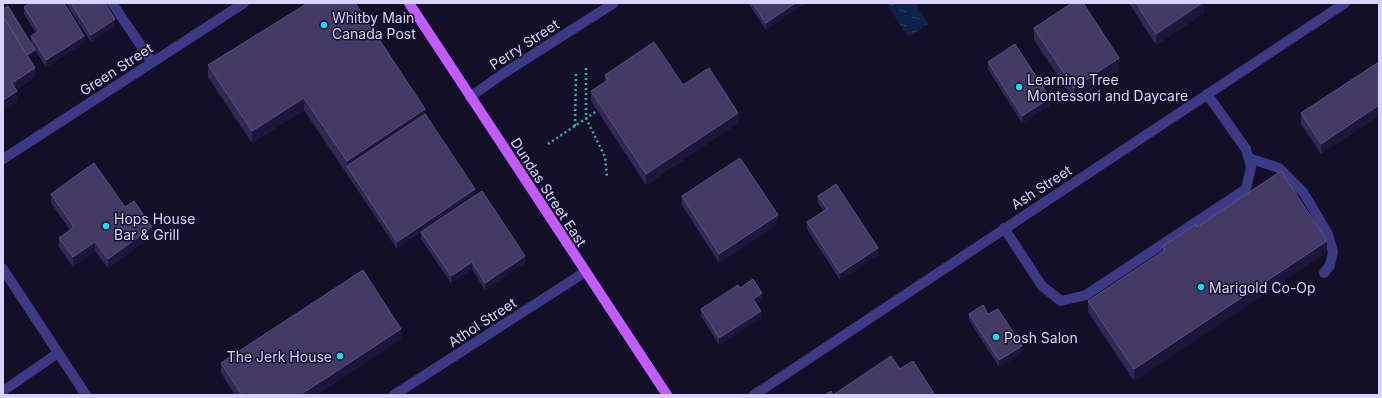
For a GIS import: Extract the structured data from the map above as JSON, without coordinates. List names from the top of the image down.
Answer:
{
  "streets": {
    "main road": ["Dundas Street East"],
    "street": [
      "Perry Street",
      "Green Street",
      "Ash Street",
      "Athol Street"
    ]
  },
  "crossings": [
    ["Perry Street", "Dundas Street East"],
    ["Dundas Street East", "Athol Street"]
  ],
  "places": [
    "Whitby Main Canada Post",
    "Learning Tree Montessori and Daycare",
    "Hops House Bar & Grill",
    "Marigold Co-Op",
    "Posh Salon",
    "The Jerk House"
  ]
}
